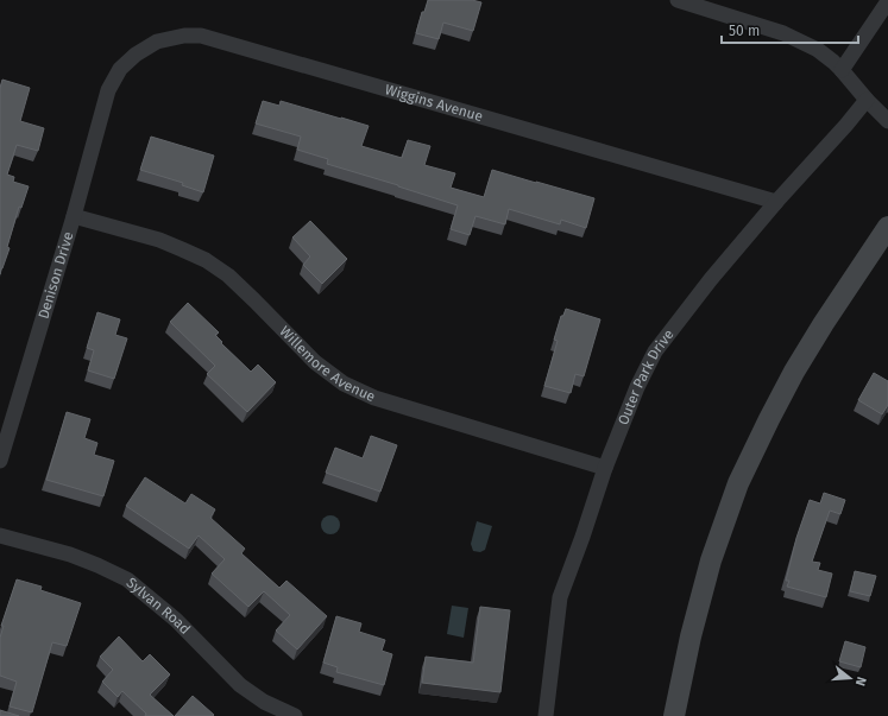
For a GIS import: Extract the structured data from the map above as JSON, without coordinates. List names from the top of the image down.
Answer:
{
  "streets": {
    "street": [
      "Wiggins Avenue",
      "Denison Drive",
      "Willemore Avenue",
      "Outer Park Drive",
      "Sylvan Road"
    ]
  },
  "crossings": [
    ["Wiggins Avenue", "Denison Drive"],
    ["Wiggins Avenue", "Outer Park Drive"],
    ["Denison Drive", "Willemore Avenue"],
    ["Willemore Avenue", "Outer Park Drive"]
  ],
  "scale_bar": "50 m",
  "north": "right"
}
